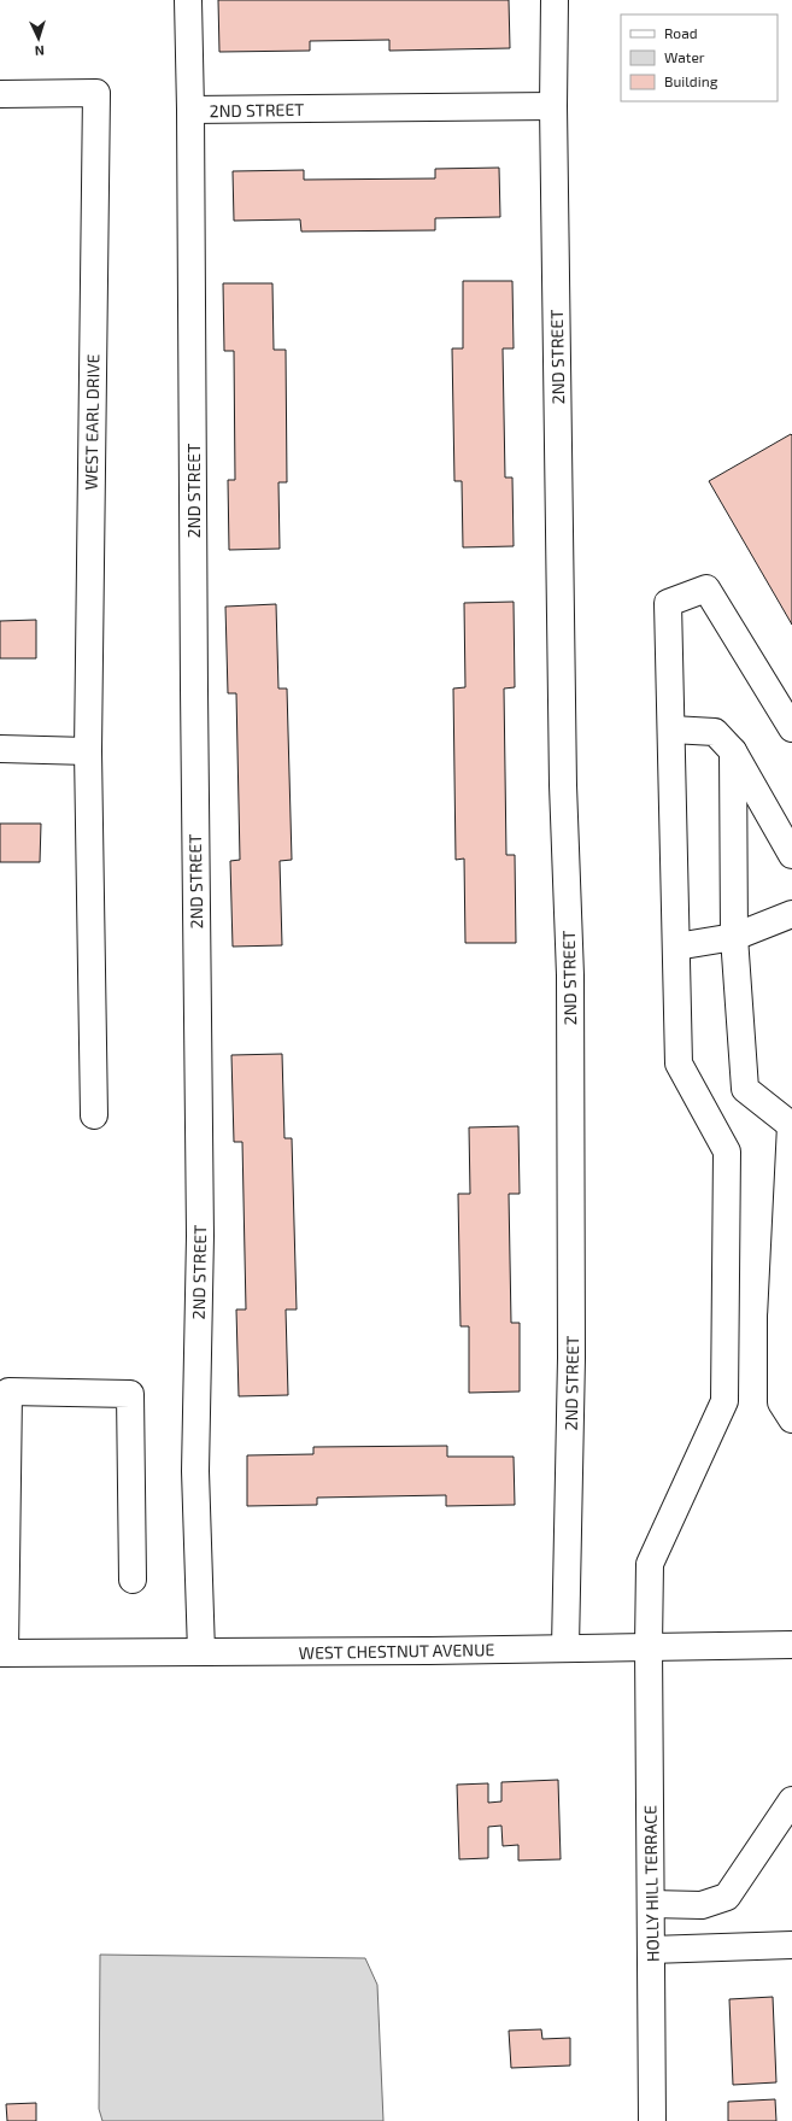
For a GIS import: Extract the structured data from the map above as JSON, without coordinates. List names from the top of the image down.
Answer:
{
  "streets": {
    "street": [
      "2ND STREET",
      "WEST EARL DRIVE",
      "WEST CHESTNUT AVENUE",
      "HOLLY HILL TERRACE"
    ]
  },
  "crossings": [
    ["2ND STREET", "WEST CHESTNUT AVENUE"],
    ["WEST CHESTNUT AVENUE", "HOLLY HILL TERRACE"]
  ],
  "legend": ["Road", "Water", "Building"],
  "north": "bottom"
}
